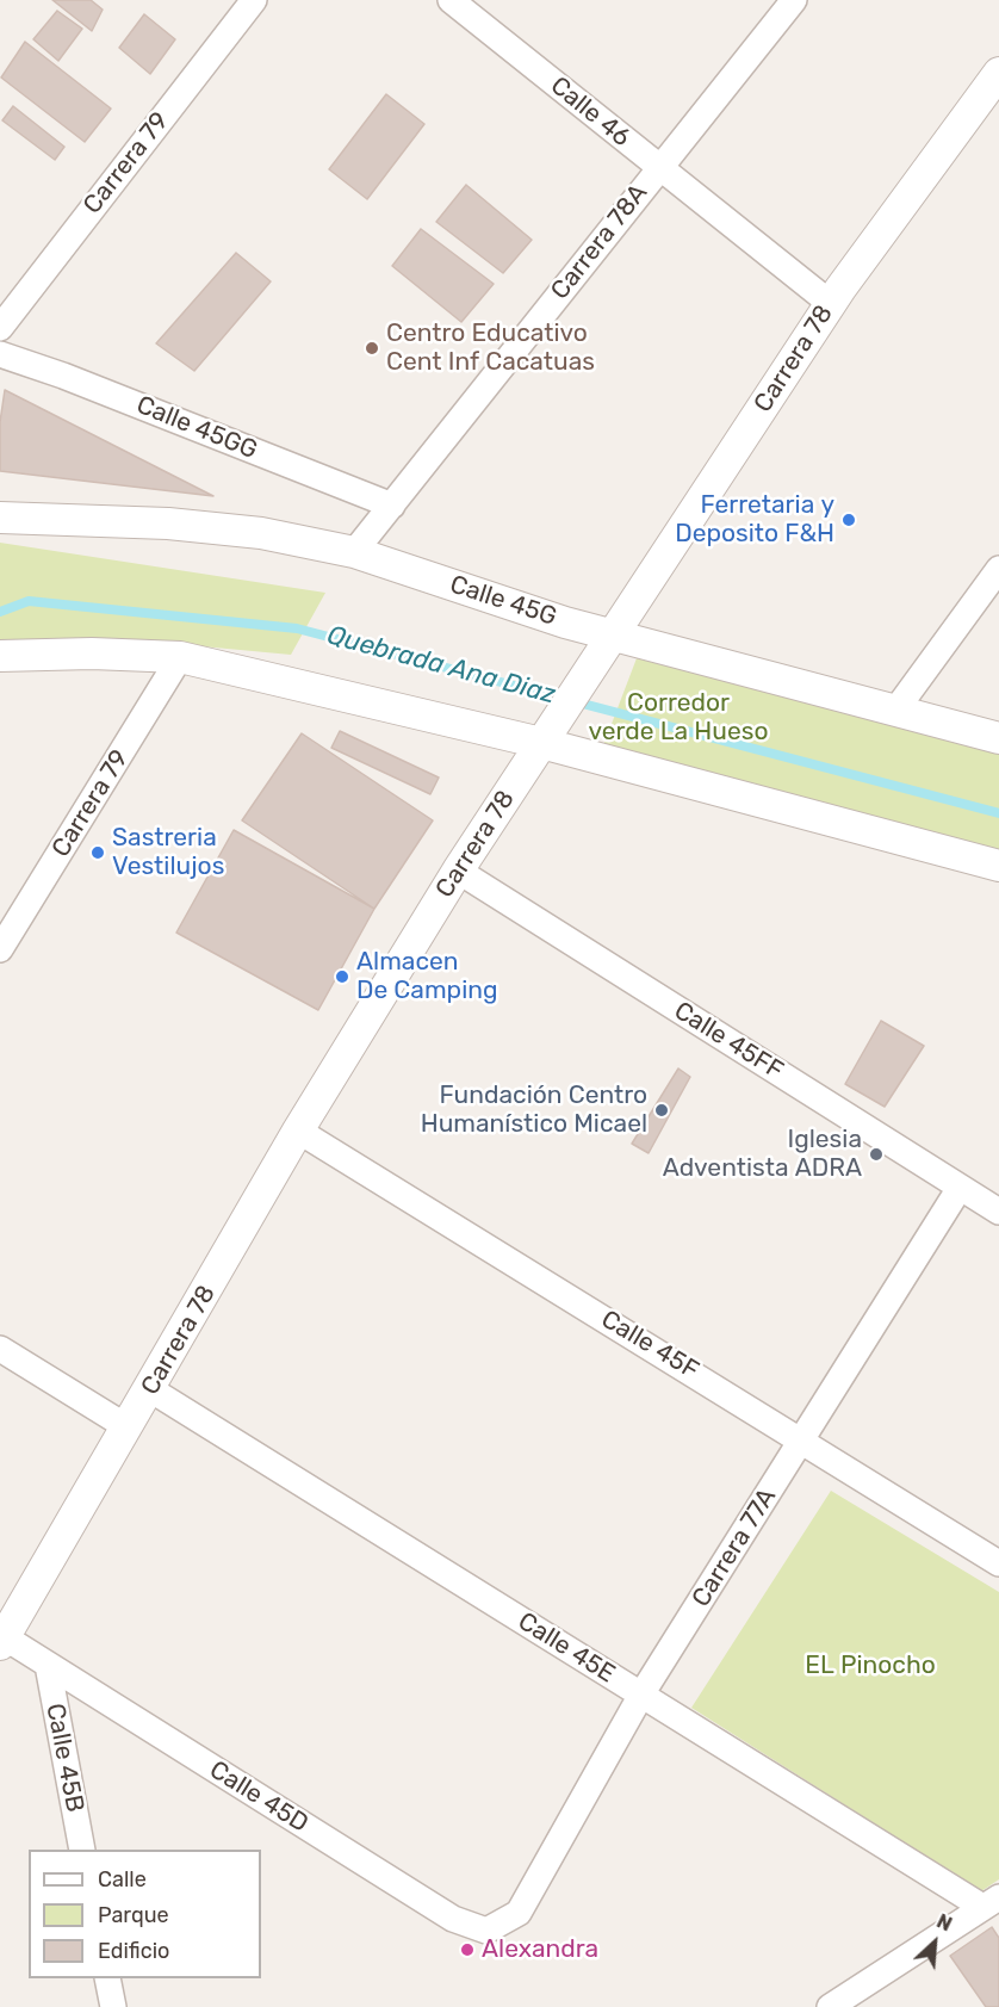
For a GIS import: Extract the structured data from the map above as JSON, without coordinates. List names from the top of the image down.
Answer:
{
  "streets": {
    "street": [
      "Calle 46",
      "Carrera 79",
      "Carrera 78A",
      "Carrera 78",
      "Calle 45GG",
      "Calle 45G",
      "Calle 45FF",
      "Calle 45F",
      "Carrera 77A",
      "Calle 45E",
      "Calle 45B",
      "Calle 45D"
    ]
  },
  "crossings": [
    ["Calle 46", "Carrera 78A"],
    ["Calle 46", "Carrera 78"],
    ["Carrera 78A", "Calle 45GG"],
    ["Carrera 78A", "Calle 45G"],
    ["Carrera 78", "Calle 45G"],
    ["Carrera 78", "Calle 45FF"],
    ["Carrera 78", "Calle 45F"],
    ["Carrera 78", "Calle 45E"],
    ["Carrera 78", "Calle 45D"],
    ["Calle 45FF", "Carrera 77A"],
    ["Calle 45F", "Carrera 77A"],
    ["Carrera 77A", "Calle 45E"],
    ["Carrera 77A", "Calle 45D"],
    ["Calle 45B", "Calle 45D"]
  ],
  "water": ["Quebrada Ana Diaz"],
  "parks": ["Corredor verde La Hueso", "EL Pinocho"],
  "places": [
    "Centro Educativo Cent Inf Cacatuas",
    "Ferretaria y Deposito F&H",
    "Sastreria Vestilujos",
    "Almacen De Camping",
    "Fundación Centro Humanístico Micael",
    "Iglesia Adventista ADRA",
    "Alexandra"
  ],
  "legend": ["Calle", "Parque", "Edificio"],
  "north": "top right"
}
